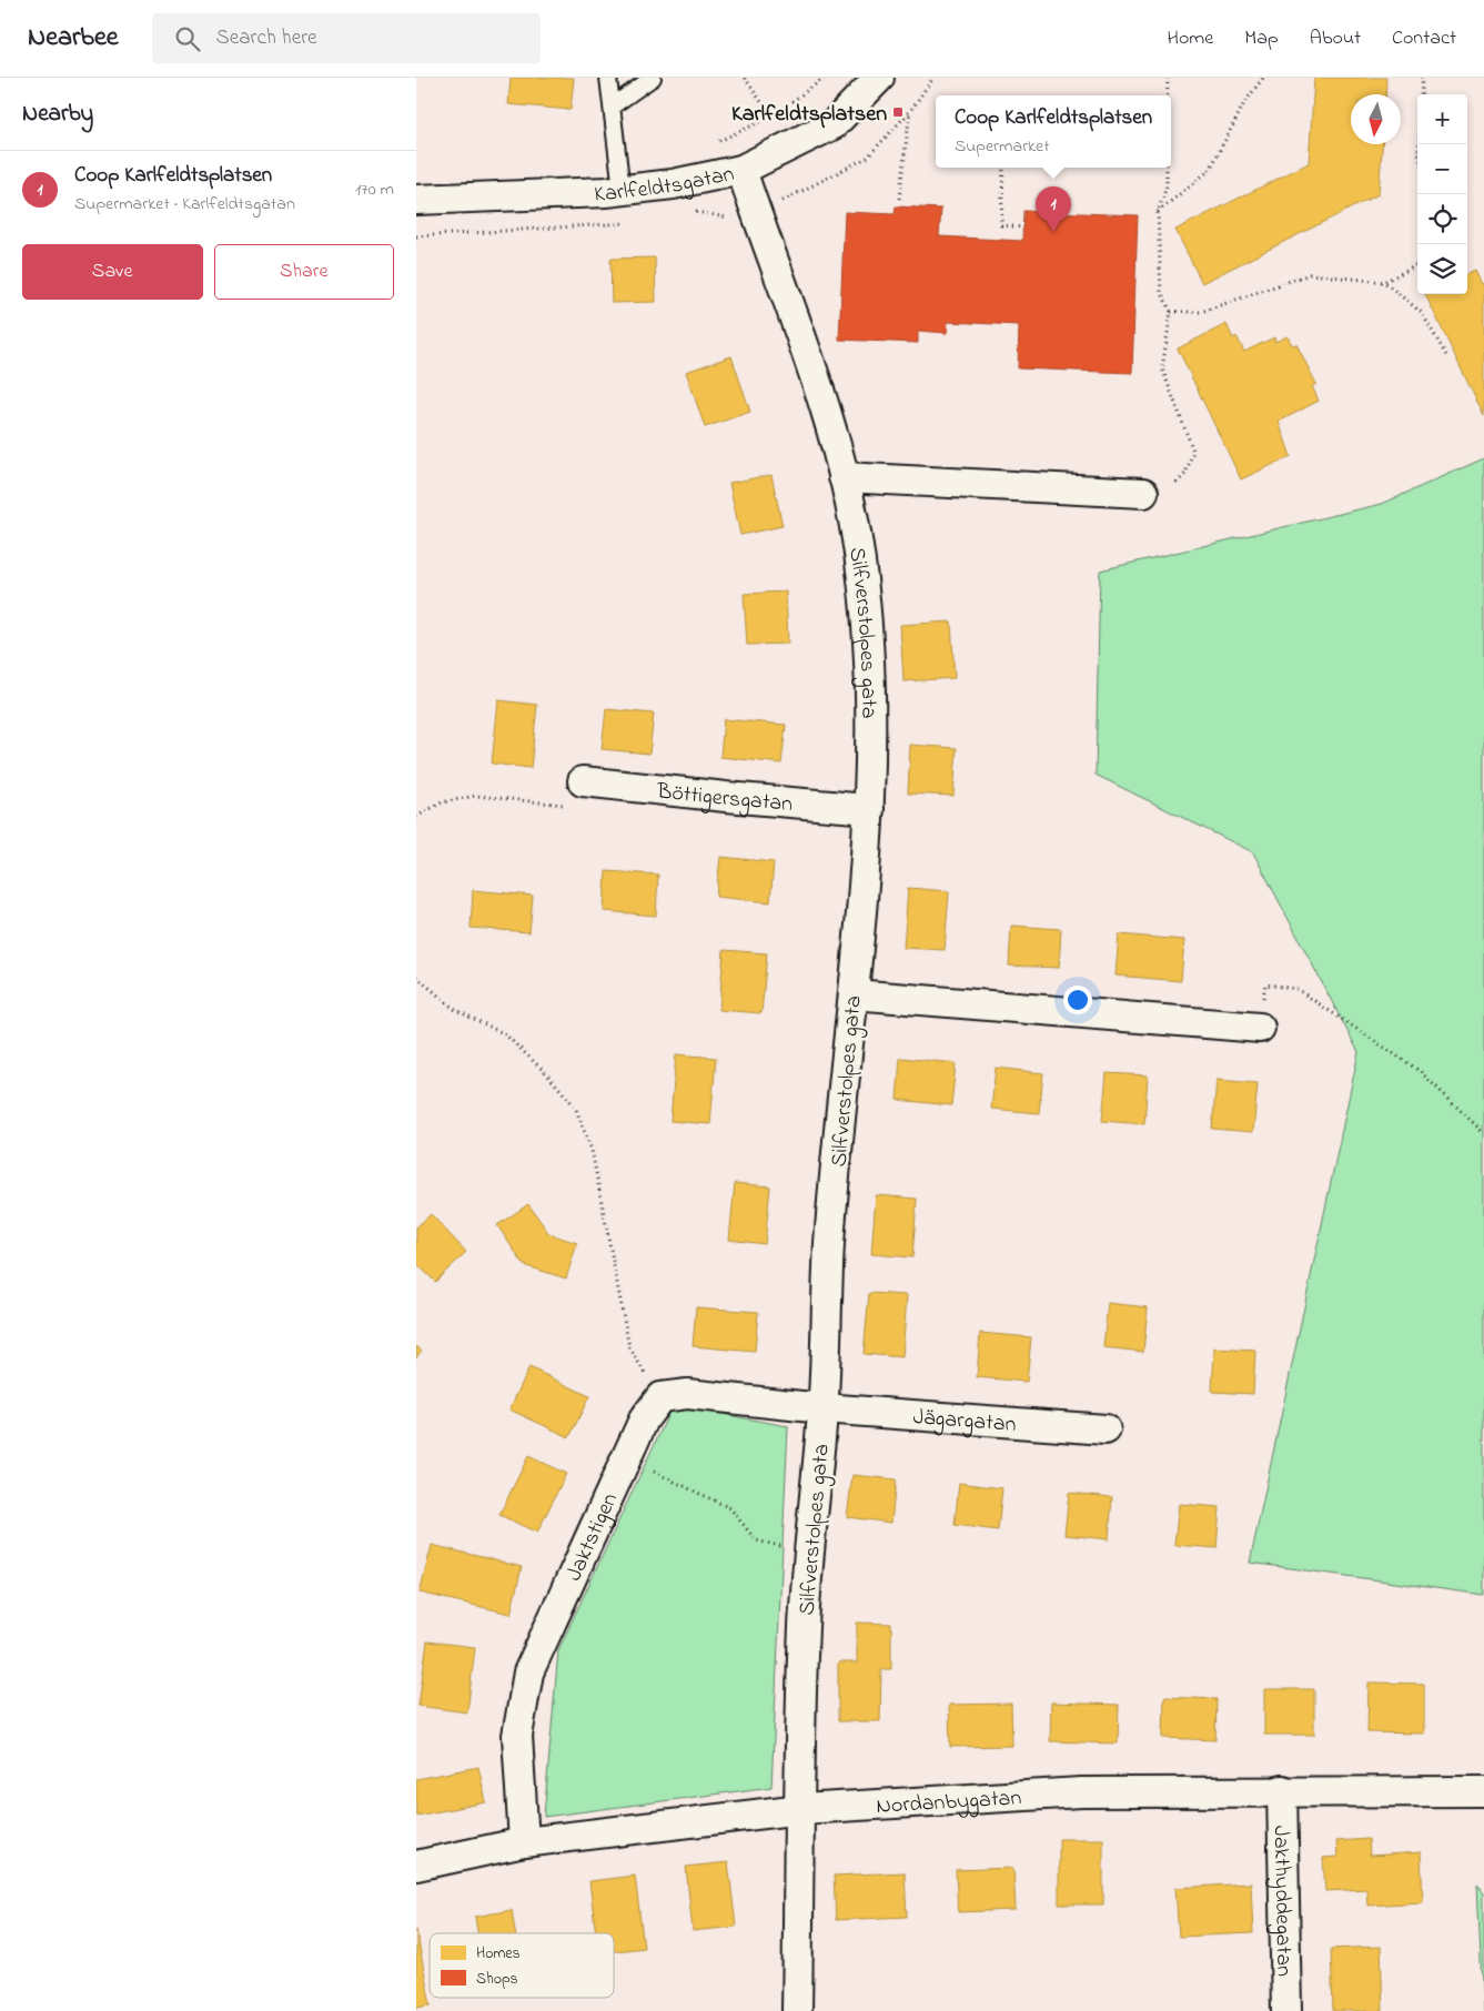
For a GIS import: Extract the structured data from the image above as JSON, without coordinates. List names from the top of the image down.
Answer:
{
  "streets": {
    "street": [
      "Karlfeldtsgatan",
      "Silfverstolpes gata",
      "Böttigersgatan",
      "Jägargatan",
      "Jaktstigen",
      "Nordanbygatan",
      "Jakthyddegatan"
    ]
  },
  "crossings": [
    ["Karlfeldtsgatan", "Silfverstolpes gata"],
    ["Silfverstolpes gata", "Böttigersgatan"],
    ["Silfverstolpes gata", "Jägargatan"],
    ["Silfverstolpes gata", "Nordanbygatan"],
    ["Jaktstigen", "Nordanbygatan"],
    ["Nordanbygatan", "Jakthyddegatan"]
  ],
  "places": {
    "transit": ["Karlfeldtsplatsen"]
  },
  "legend": ["Homes", "Shops"],
  "north": "bottom",
  "page": {
    "header": "Nearbee",
    "search": "Search here",
    "nav": [
      "Home",
      "Map",
      "About",
      "Contact"
    ],
    "heading": "Nearby",
    "map_buttons": ["+", "−"],
    "popup": ["Coop Karlfeldtsplatsen", "Supermarket"],
    "list": [
      {
        "mark": "1",
        "name": "Coop Karlfeldtsplatsen",
        "note": "Supermarket · Karlfeldtsgatan",
        "value": "170 m"
      }
    ],
    "pins": "1",
    "buttons": ["Save", "Share"]
  }
}
